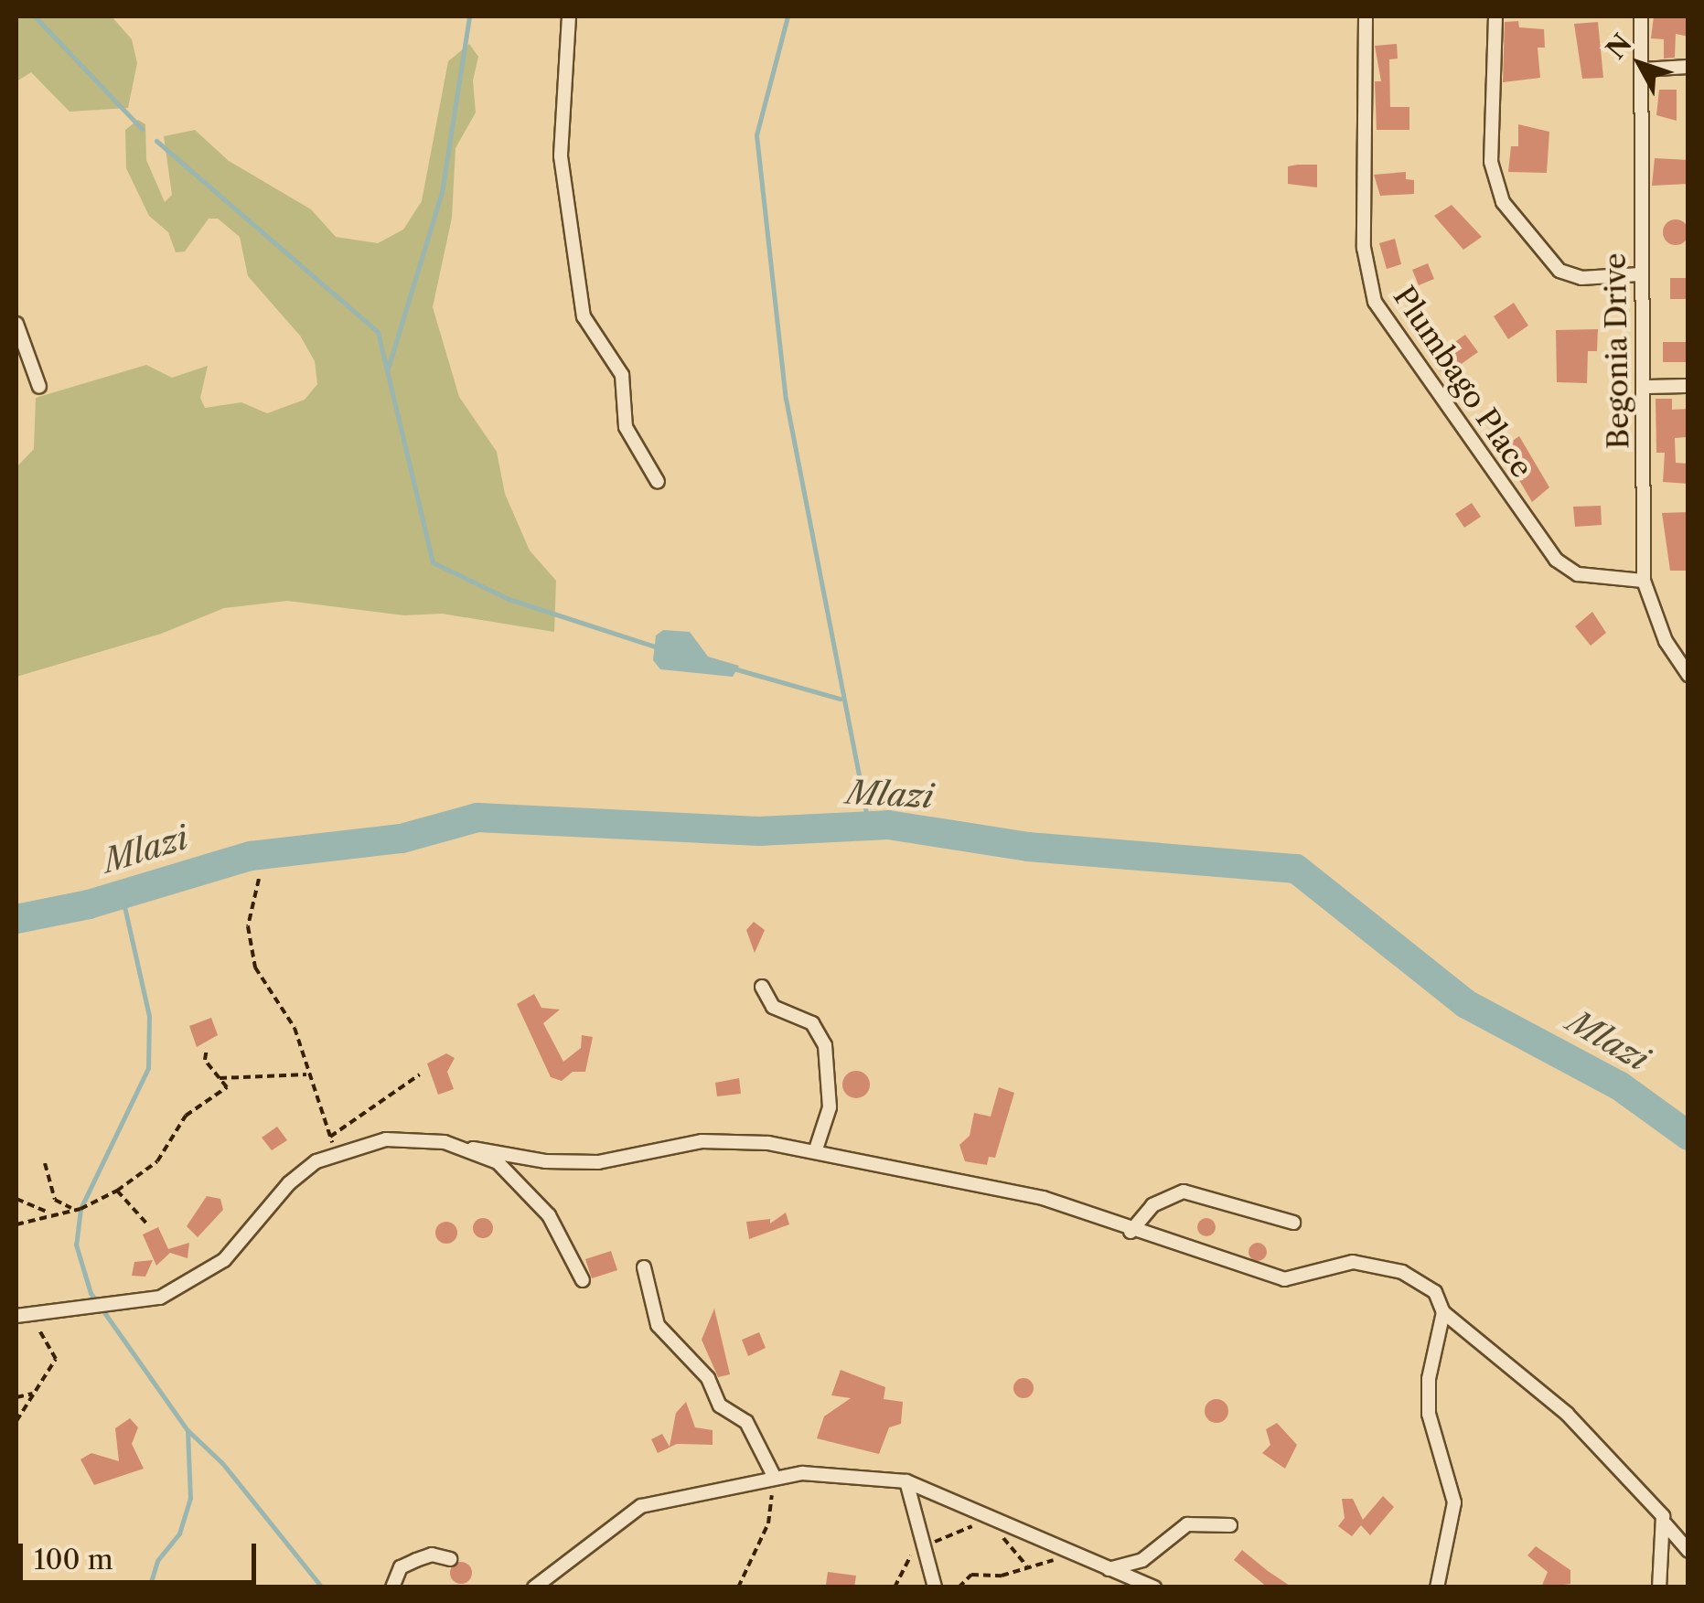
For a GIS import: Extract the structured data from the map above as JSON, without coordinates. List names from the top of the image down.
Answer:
{
  "streets": {
    "street": ["Begonia Drive", "Plumbago Place"]
  },
  "crossings": [
    ["Begonia Drive", "Plumbago Place"]
  ],
  "water": ["Mlazi"],
  "scale_bar": "100 m",
  "north": "top left"
}
